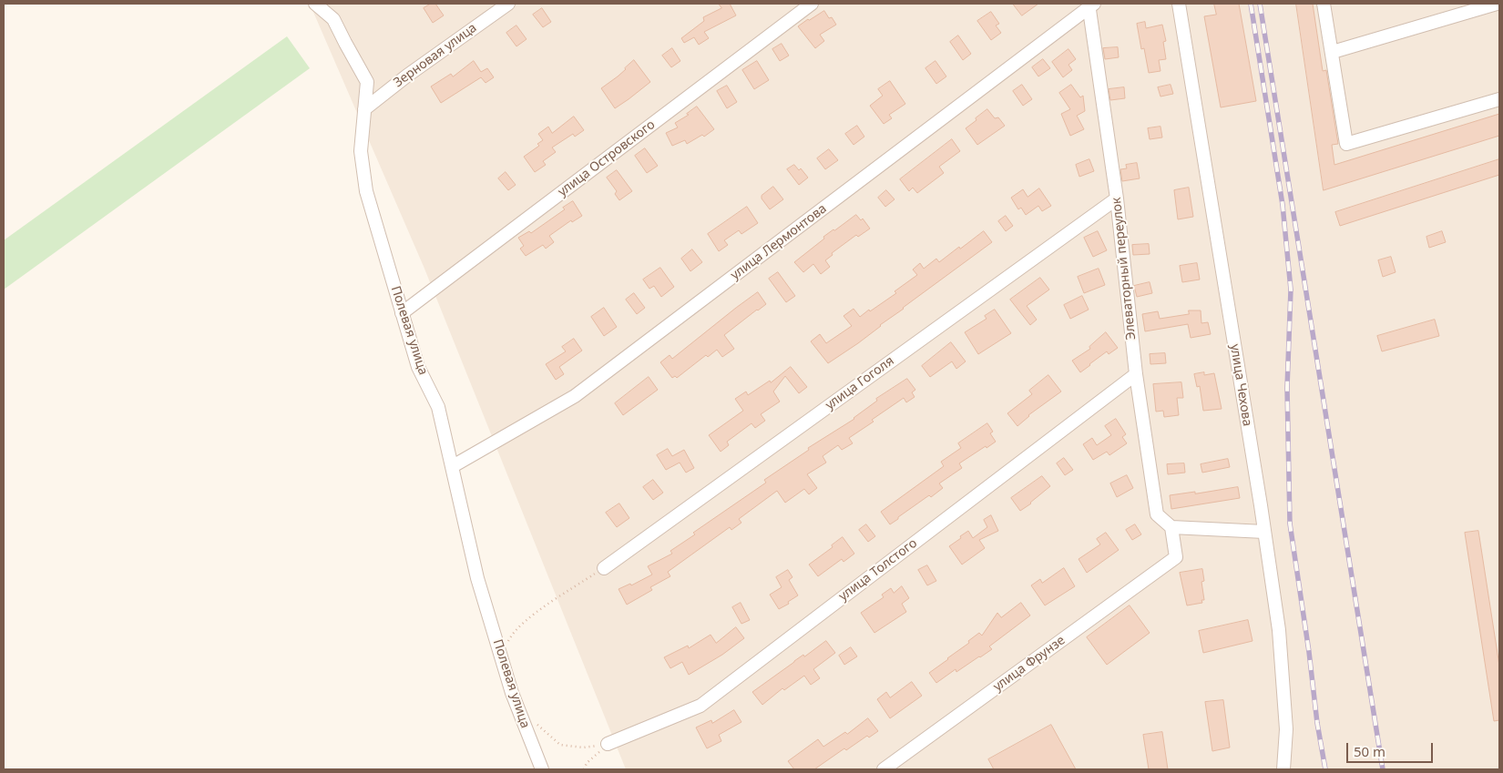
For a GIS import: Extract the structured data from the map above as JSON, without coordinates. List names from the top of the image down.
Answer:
{
  "streets": {
    "street": [
      "Зерновая улица",
      "улица Островского",
      "улица Лермонтова",
      "Элеваторный переулок",
      "Полевая улица",
      "улица Гоголя",
      "улица Чехова",
      "улица Толстого",
      "улица Фрунзе"
    ]
  },
  "crossings": [
    ["Зерновая улица", "Полевая улица"],
    ["улица Островского", "Полевая улица"],
    ["улица Лермонтова", "Элеваторный переулок"],
    ["улица Лермонтова", "Полевая улица"],
    ["Элеваторный переулок", "улица Гоголя"],
    ["Элеваторный переулок", "улица Толстого"],
    ["Элеваторный переулок", "улица Фрунзе"]
  ],
  "scale_bar": "50 m"
}
